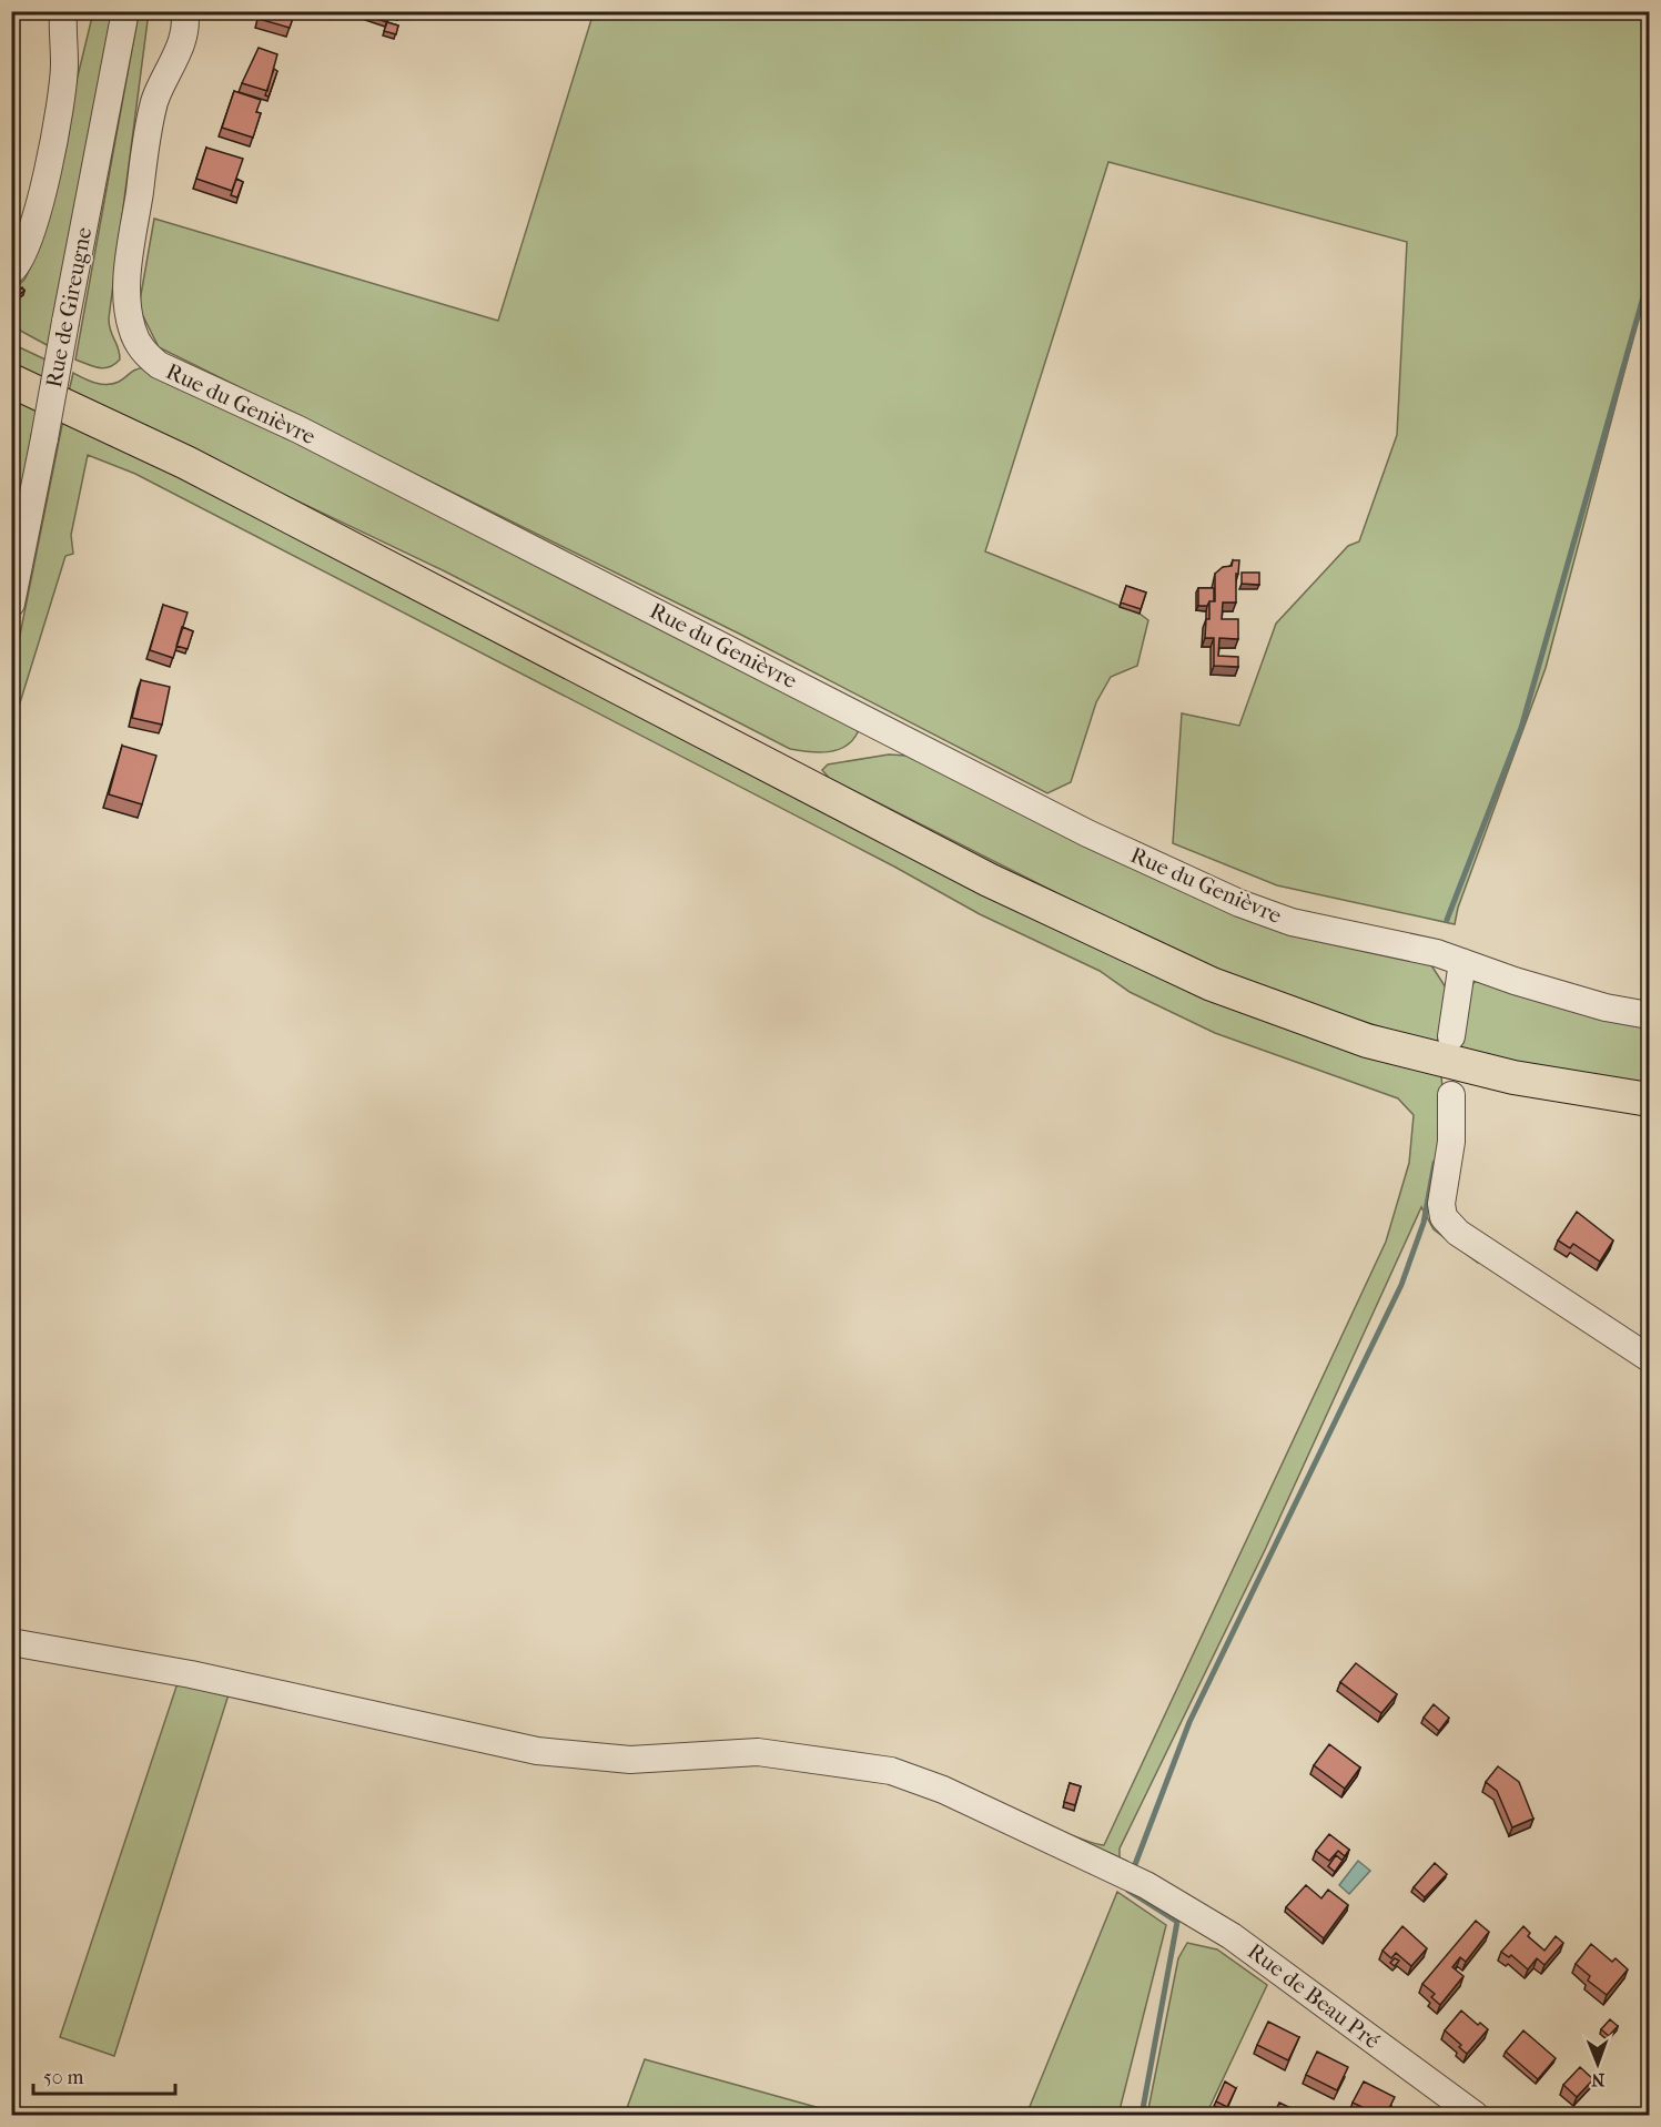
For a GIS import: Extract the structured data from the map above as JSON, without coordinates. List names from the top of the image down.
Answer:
{
  "streets": {
    "street": ["Rue de Gireugne", "Rue du Genièvre", "Rue de Beau Pré"]
  },
  "scale_bar": "50 m",
  "north": "bottom"
}
